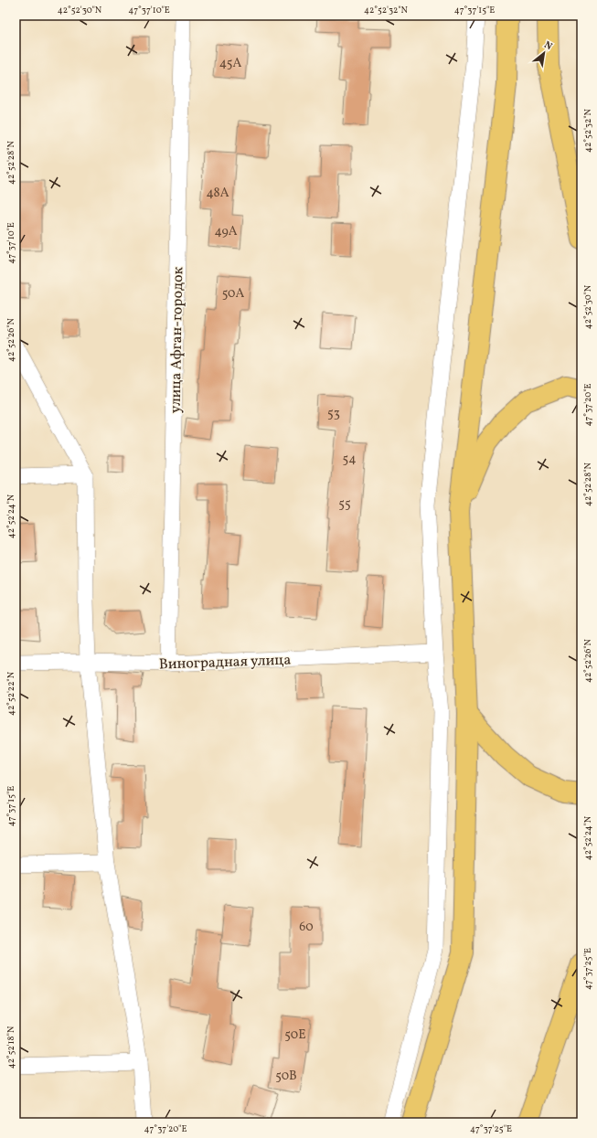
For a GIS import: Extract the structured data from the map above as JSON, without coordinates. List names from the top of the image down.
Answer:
{
  "streets": {
    "street": ["улица Афган-городок", "Виноградная улица"]
  },
  "crossings": [
    ["улица Афган-городок", "Виноградная улица"]
  ],
  "house_numbers": [
    "45А",
    "48А",
    "49А",
    "50А",
    "53",
    "54",
    "55",
    "60",
    "50Е",
    "50В"
  ],
  "north": "top right",
  "coordinates": [
    "42°52'30\"N",
    "47°37'10\"E",
    "42°52'32\"N",
    "47°37'15\"E",
    "42°52'28\"N",
    "42°52'26\"N",
    "47°37'20\"E",
    "42°52'24\"N",
    "42°52'22\"N",
    "47°37'25\"E",
    "42°52'18\"N"
  ]
}
